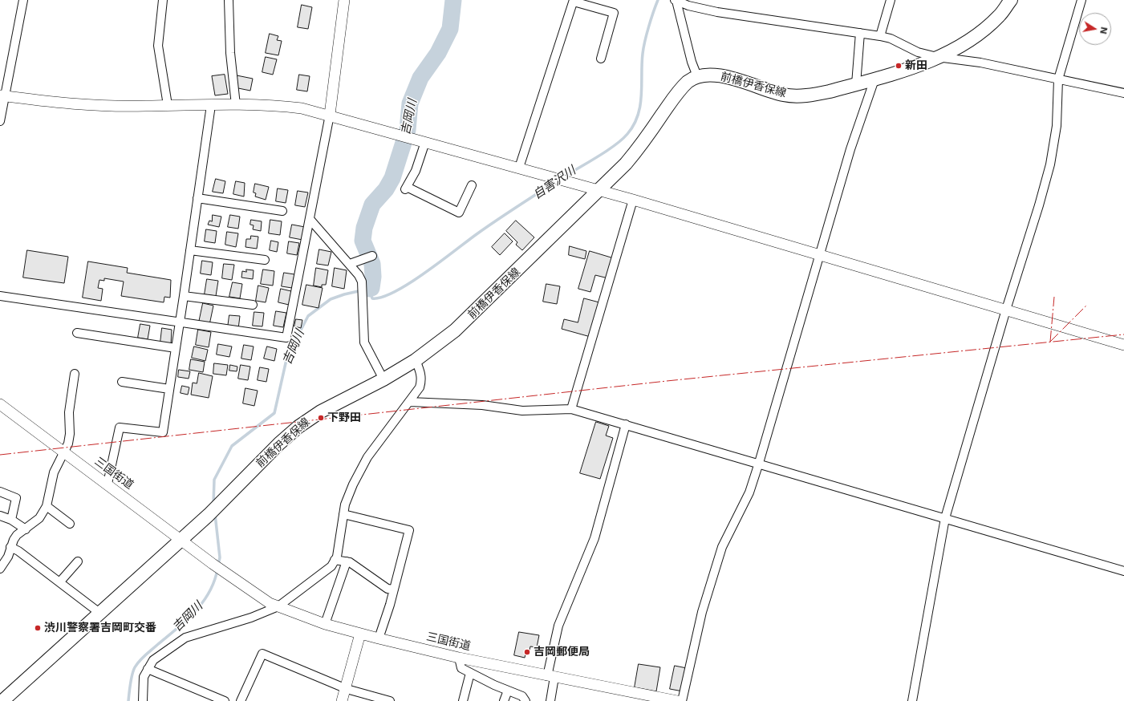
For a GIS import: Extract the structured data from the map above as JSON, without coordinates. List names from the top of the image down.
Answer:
{
  "streets": {
    "main road": ["前橋伊香保線"],
    "street": ["三国街道"]
  },
  "crossings": [
    ["前橋伊香保線", "三国街道"]
  ],
  "water": ["吉岡川", "自害沢川"],
  "places": [
    "新田",
    "下野田",
    "渋川警察署吉岡町交番",
    "吉岡郵便局"
  ],
  "north": "right"
}
